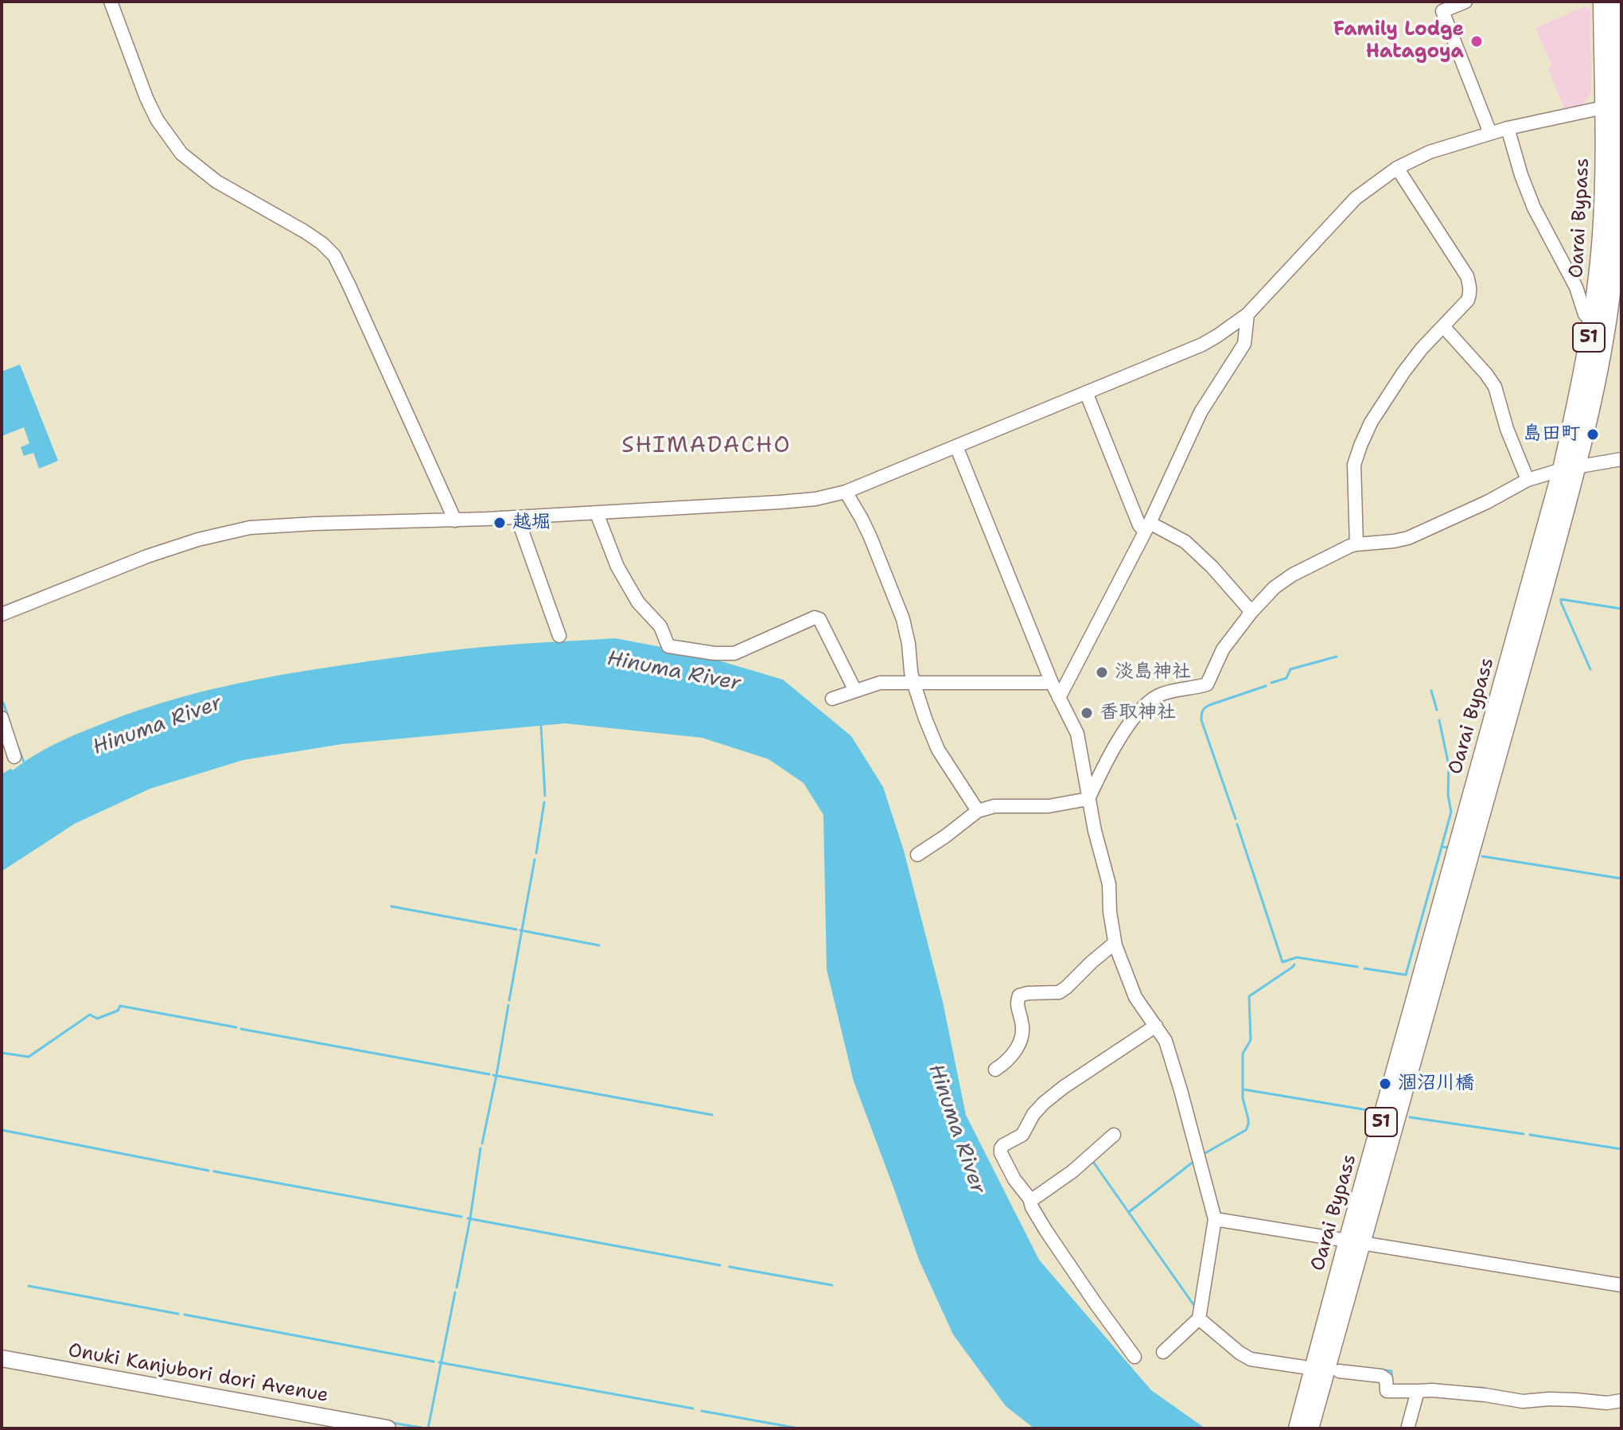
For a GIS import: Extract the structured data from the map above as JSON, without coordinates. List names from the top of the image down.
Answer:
{
  "streets": {
    "highway": ["Oarai Bypass", "51"],
    "main road": ["Onuki Kanjubori dori Avenue"]
  },
  "districts": ["SHIMADACHO"],
  "water": ["Hinuma River"],
  "places": [
    "Family Lodge Hatagoya",
    "島田町",
    "越堀",
    "淡島神社",
    "香取神社",
    "涸沼川橋"
  ]
}
